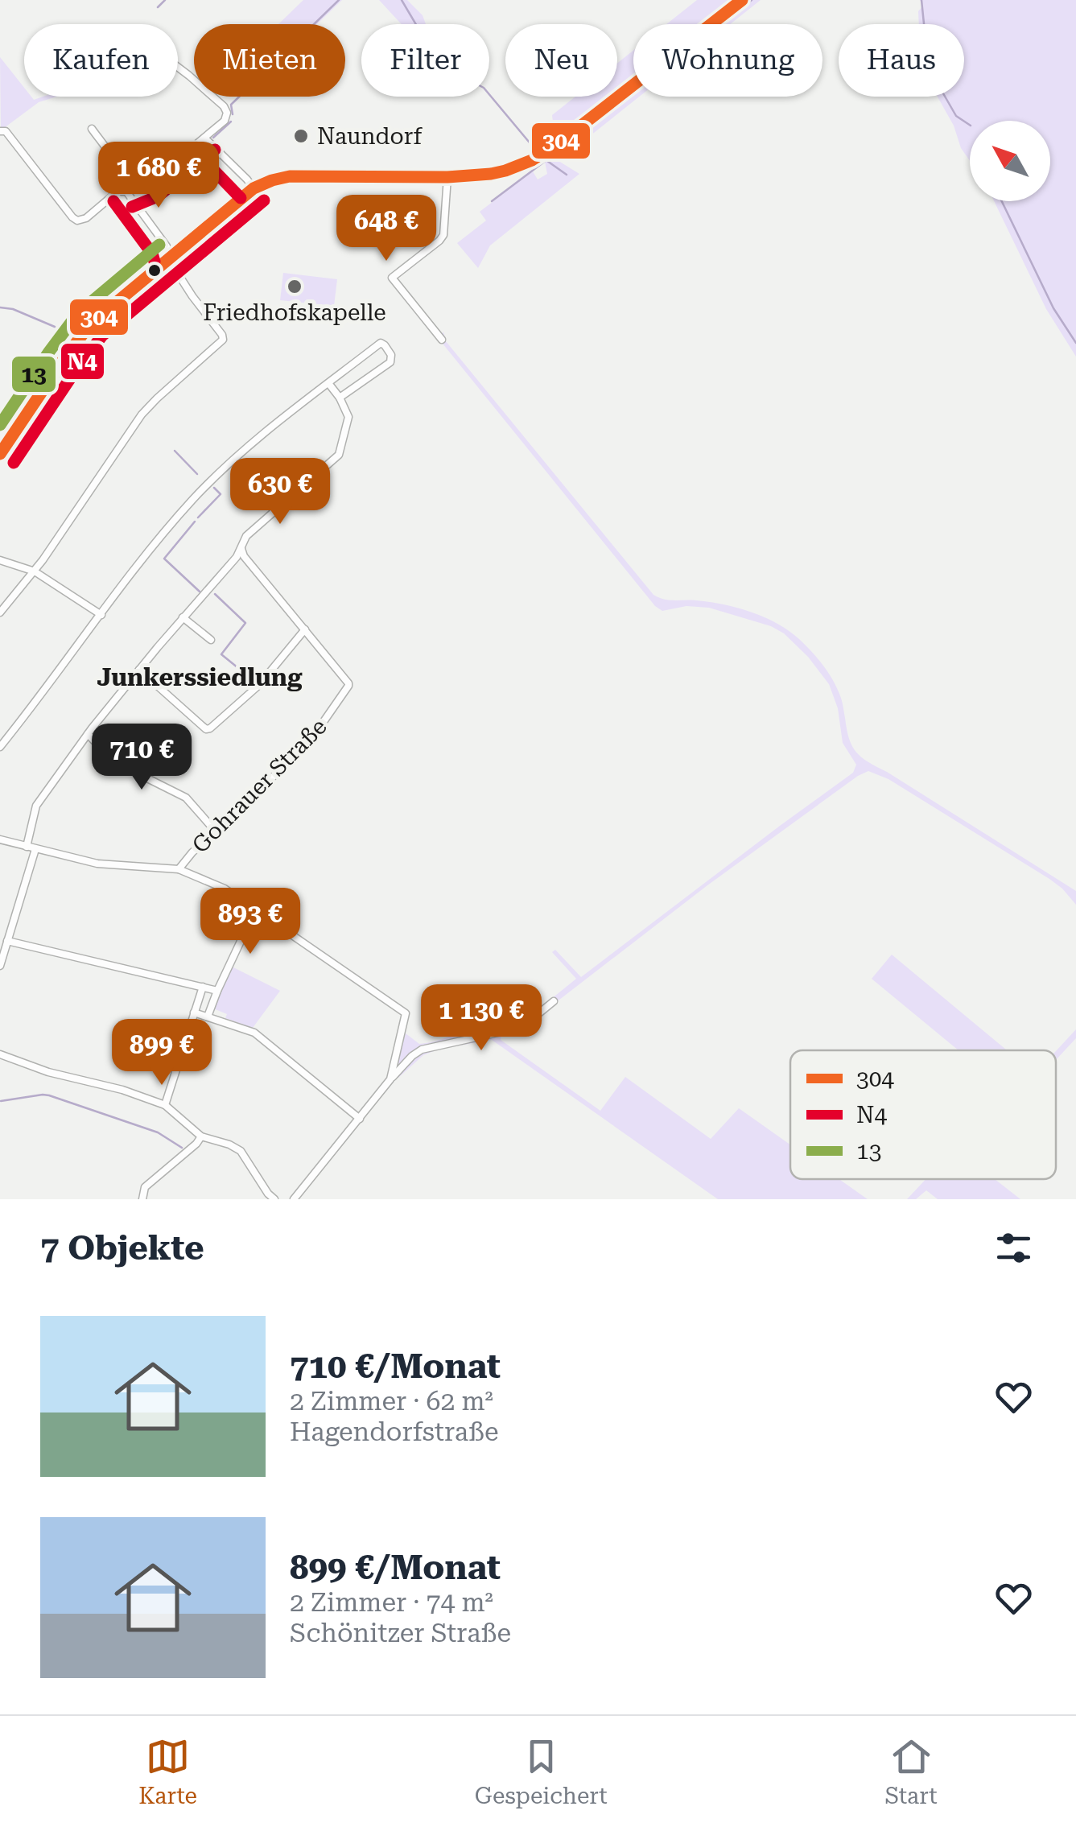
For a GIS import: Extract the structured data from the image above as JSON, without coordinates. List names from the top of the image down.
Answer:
{
  "streets": {
    "street": ["Gohrauer Straße"]
  },
  "districts": ["Junkerssiedlung"],
  "places": ["Naundorf", "Friedhofskapelle"],
  "lines": ["transit line 304", "transit line N4", "transit line 13"],
  "legend": ["304", "N4", "13"],
  "north": "top left",
  "page": {
    "chip": [
      "Kaufen",
      "Mieten",
      "Filter",
      "Neu",
      "Wohnung",
      "Haus"
    ],
    "price": [
      "1 680 €",
      "648 €",
      "630 €",
      "710 €",
      "893 €",
      "1 130 €",
      "899 €"
    ],
    "heading": "7 Objekte",
    "list": [
      {
        "name": "710 €/Monat",
        "note": "2 Zimmer · 62 m² · Hagendorfstraße"
      },
      {
        "name": "899 €/Monat",
        "note": "2 Zimmer · 74 m² · Schönitzer Straße"
      }
    ],
    "tabs": ["Karte", "Gespeichert", "Start"]
  }
}
